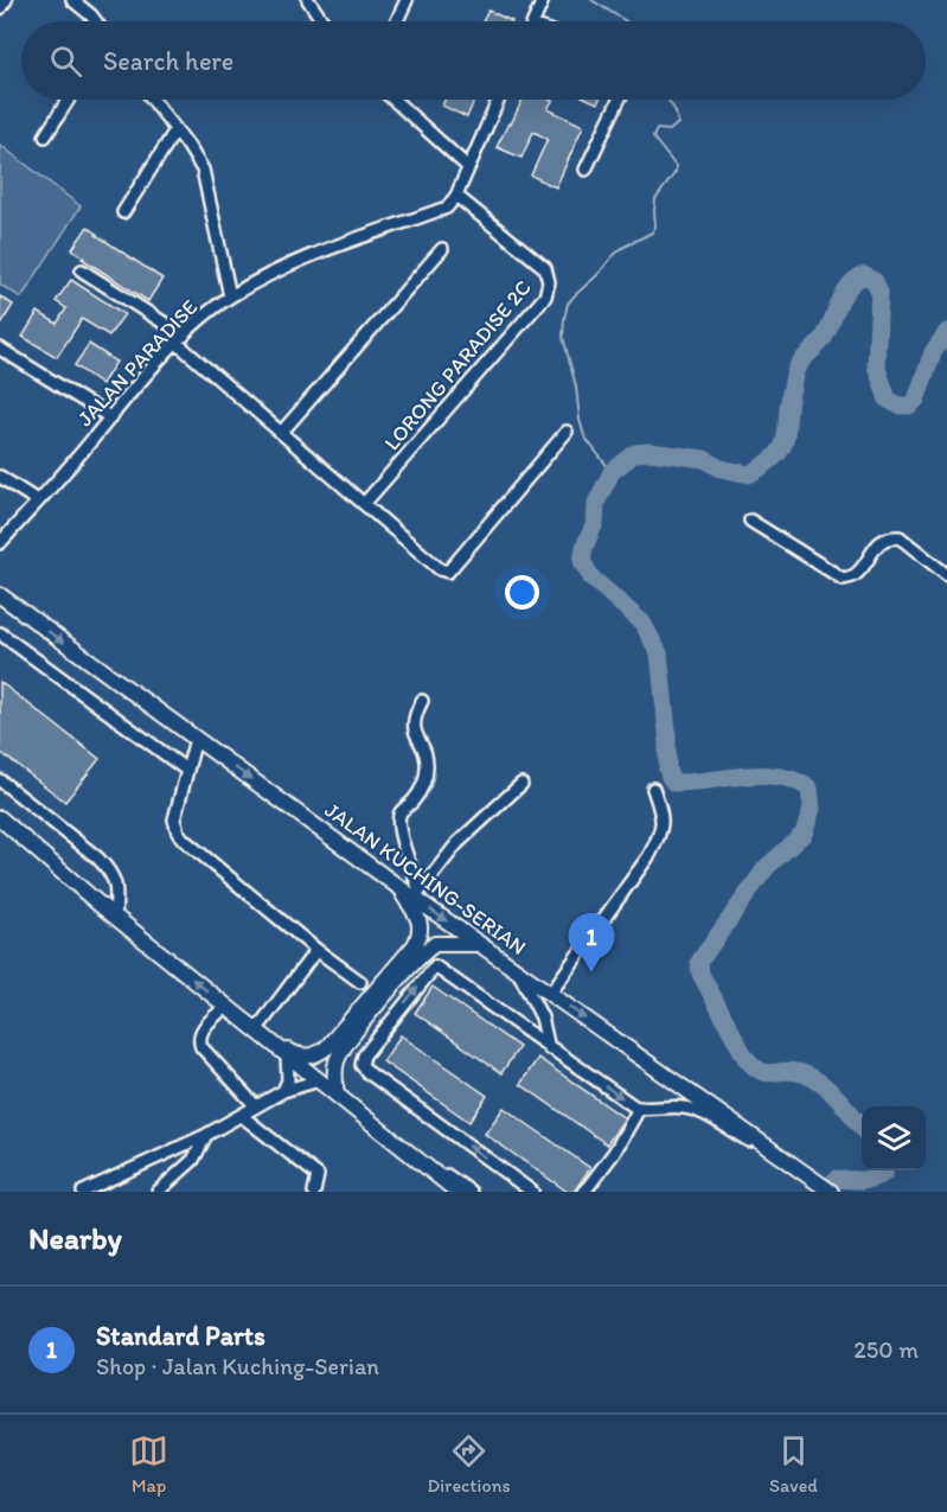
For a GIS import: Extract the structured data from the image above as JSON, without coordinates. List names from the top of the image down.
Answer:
{
  "streets": {
    "highway": ["JALAN KUCHING-SERIAN"],
    "street": ["JALAN PARADISE", "LORONG PARADISE 2C"]
  },
  "crossings": [
    ["JALAN PARADISE", "LORONG PARADISE 2C"]
  ],
  "one_way": ["JALAN KUCHING-SERIAN"],
  "page": {
    "search": "Search here",
    "pins": "1",
    "heading": "Nearby",
    "list": [
      {
        "mark": "1",
        "name": "Standard Parts",
        "note": "Shop · Jalan Kuching-Serian",
        "value": "250 m"
      }
    ],
    "nav": ["Map", "Directions", "Saved"]
  }
}
